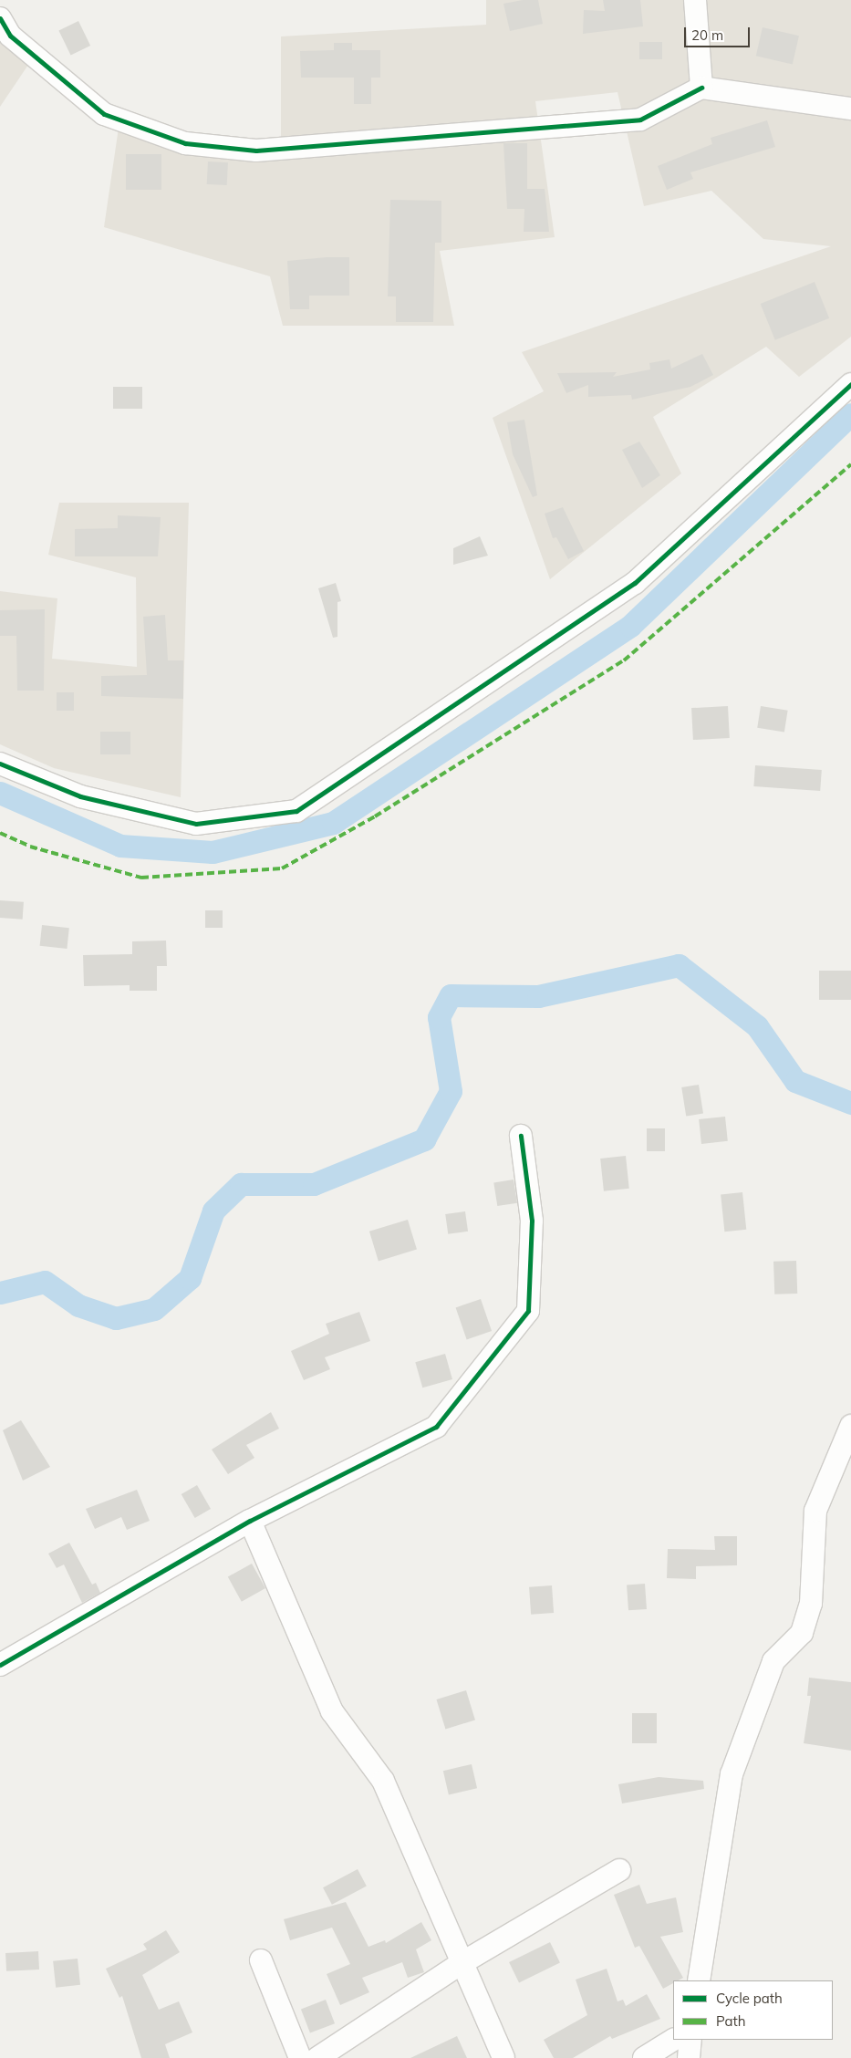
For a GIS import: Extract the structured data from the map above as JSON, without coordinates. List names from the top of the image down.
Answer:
{
  "legend": ["Cycle path", "Path"],
  "scale_bar": "20 m"
}
